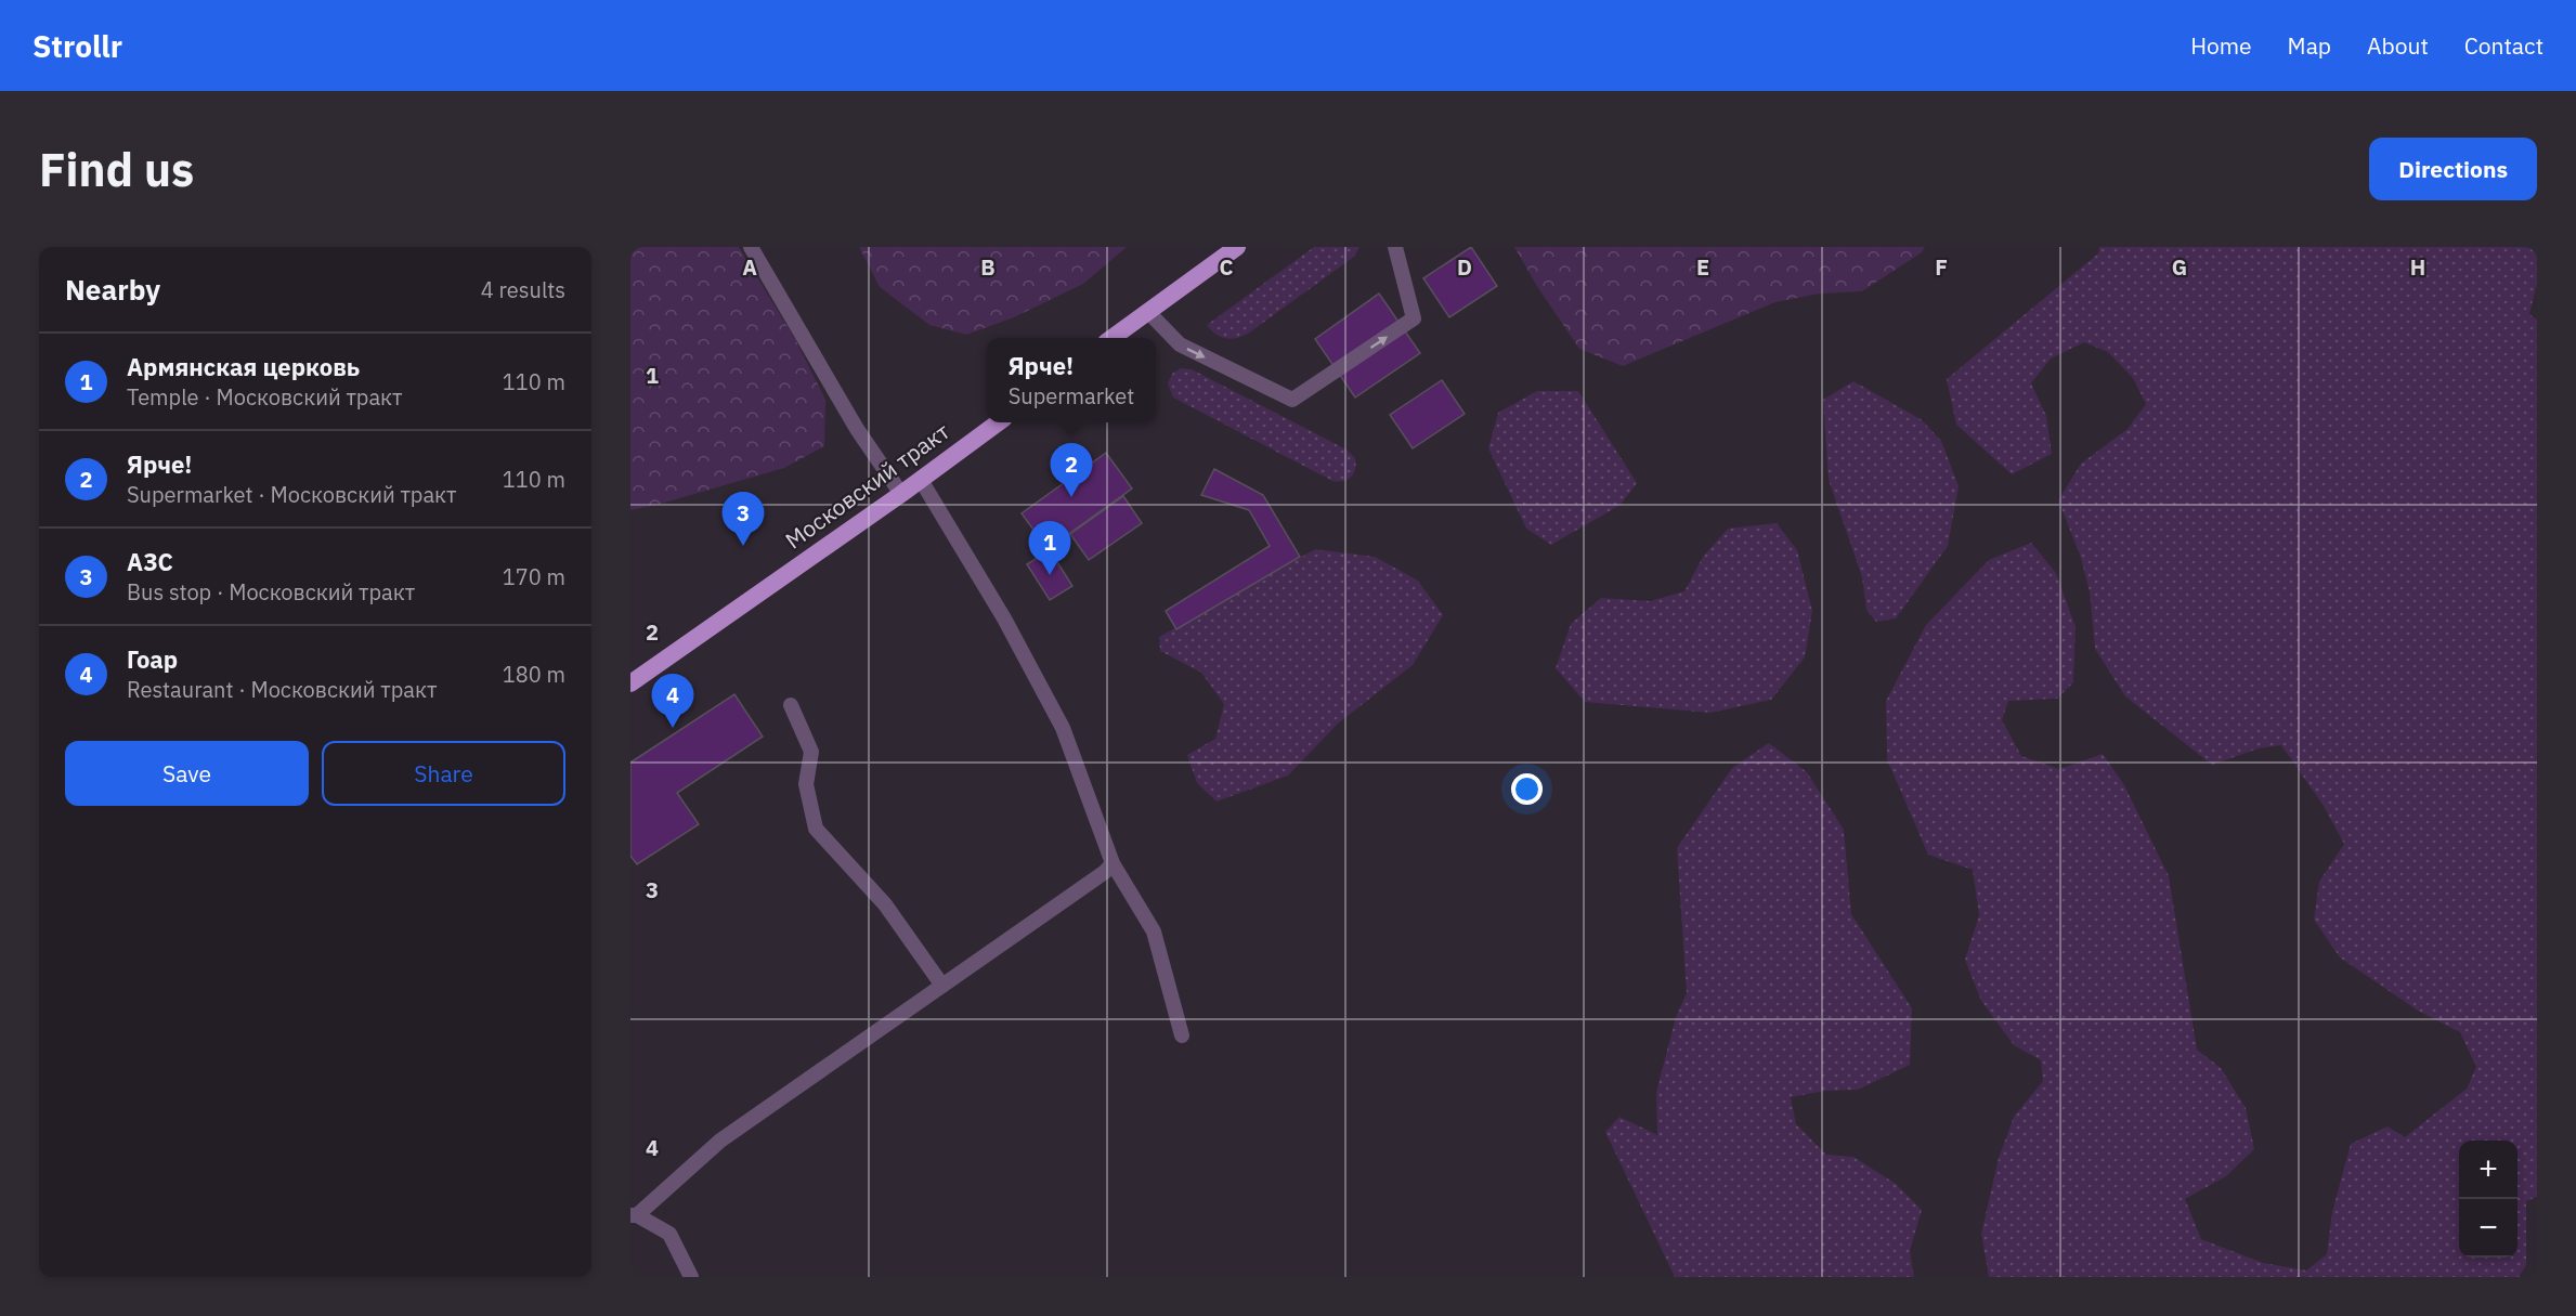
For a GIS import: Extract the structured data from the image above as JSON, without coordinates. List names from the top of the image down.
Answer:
{
  "streets": {
    "highway": ["Московский тракт"]
  },
  "page": {
    "header": "Strollr",
    "nav": [
      "Home",
      "Map",
      "About",
      "Contact"
    ],
    "buttons": [
      "Directions",
      ["Save", "Share"]
    ],
    "title": "Find us",
    "heading": ["Nearby", "4 results"],
    "list": [
      {
        "mark": "1",
        "name": "Армянская церковь",
        "note": "Temple · Московский тракт",
        "value": "110 m"
      },
      {
        "mark": "2",
        "name": "Ярче!",
        "note": "Supermarket · Московский тракт",
        "value": "110 m"
      },
      {
        "mark": "3",
        "name": "АЗС",
        "note": "Bus stop · Московский тракт",
        "value": "170 m"
      },
      {
        "mark": "4",
        "name": "Гоар",
        "note": "Restaurant · Московский тракт",
        "value": "180 m"
      }
    ],
    "popup": ["Ярче!", "Supermarket"],
    "pins": [
      "2",
      "3",
      "1",
      "4"
    ],
    "map_buttons": ["+", "−"]
  },
  "grid": {
    "columns": [
      "A",
      "B",
      "C",
      "D",
      "E",
      "F",
      "G",
      "H"
    ],
    "rows": [
      "1",
      "2",
      "3",
      "4"
    ]
  }
}
